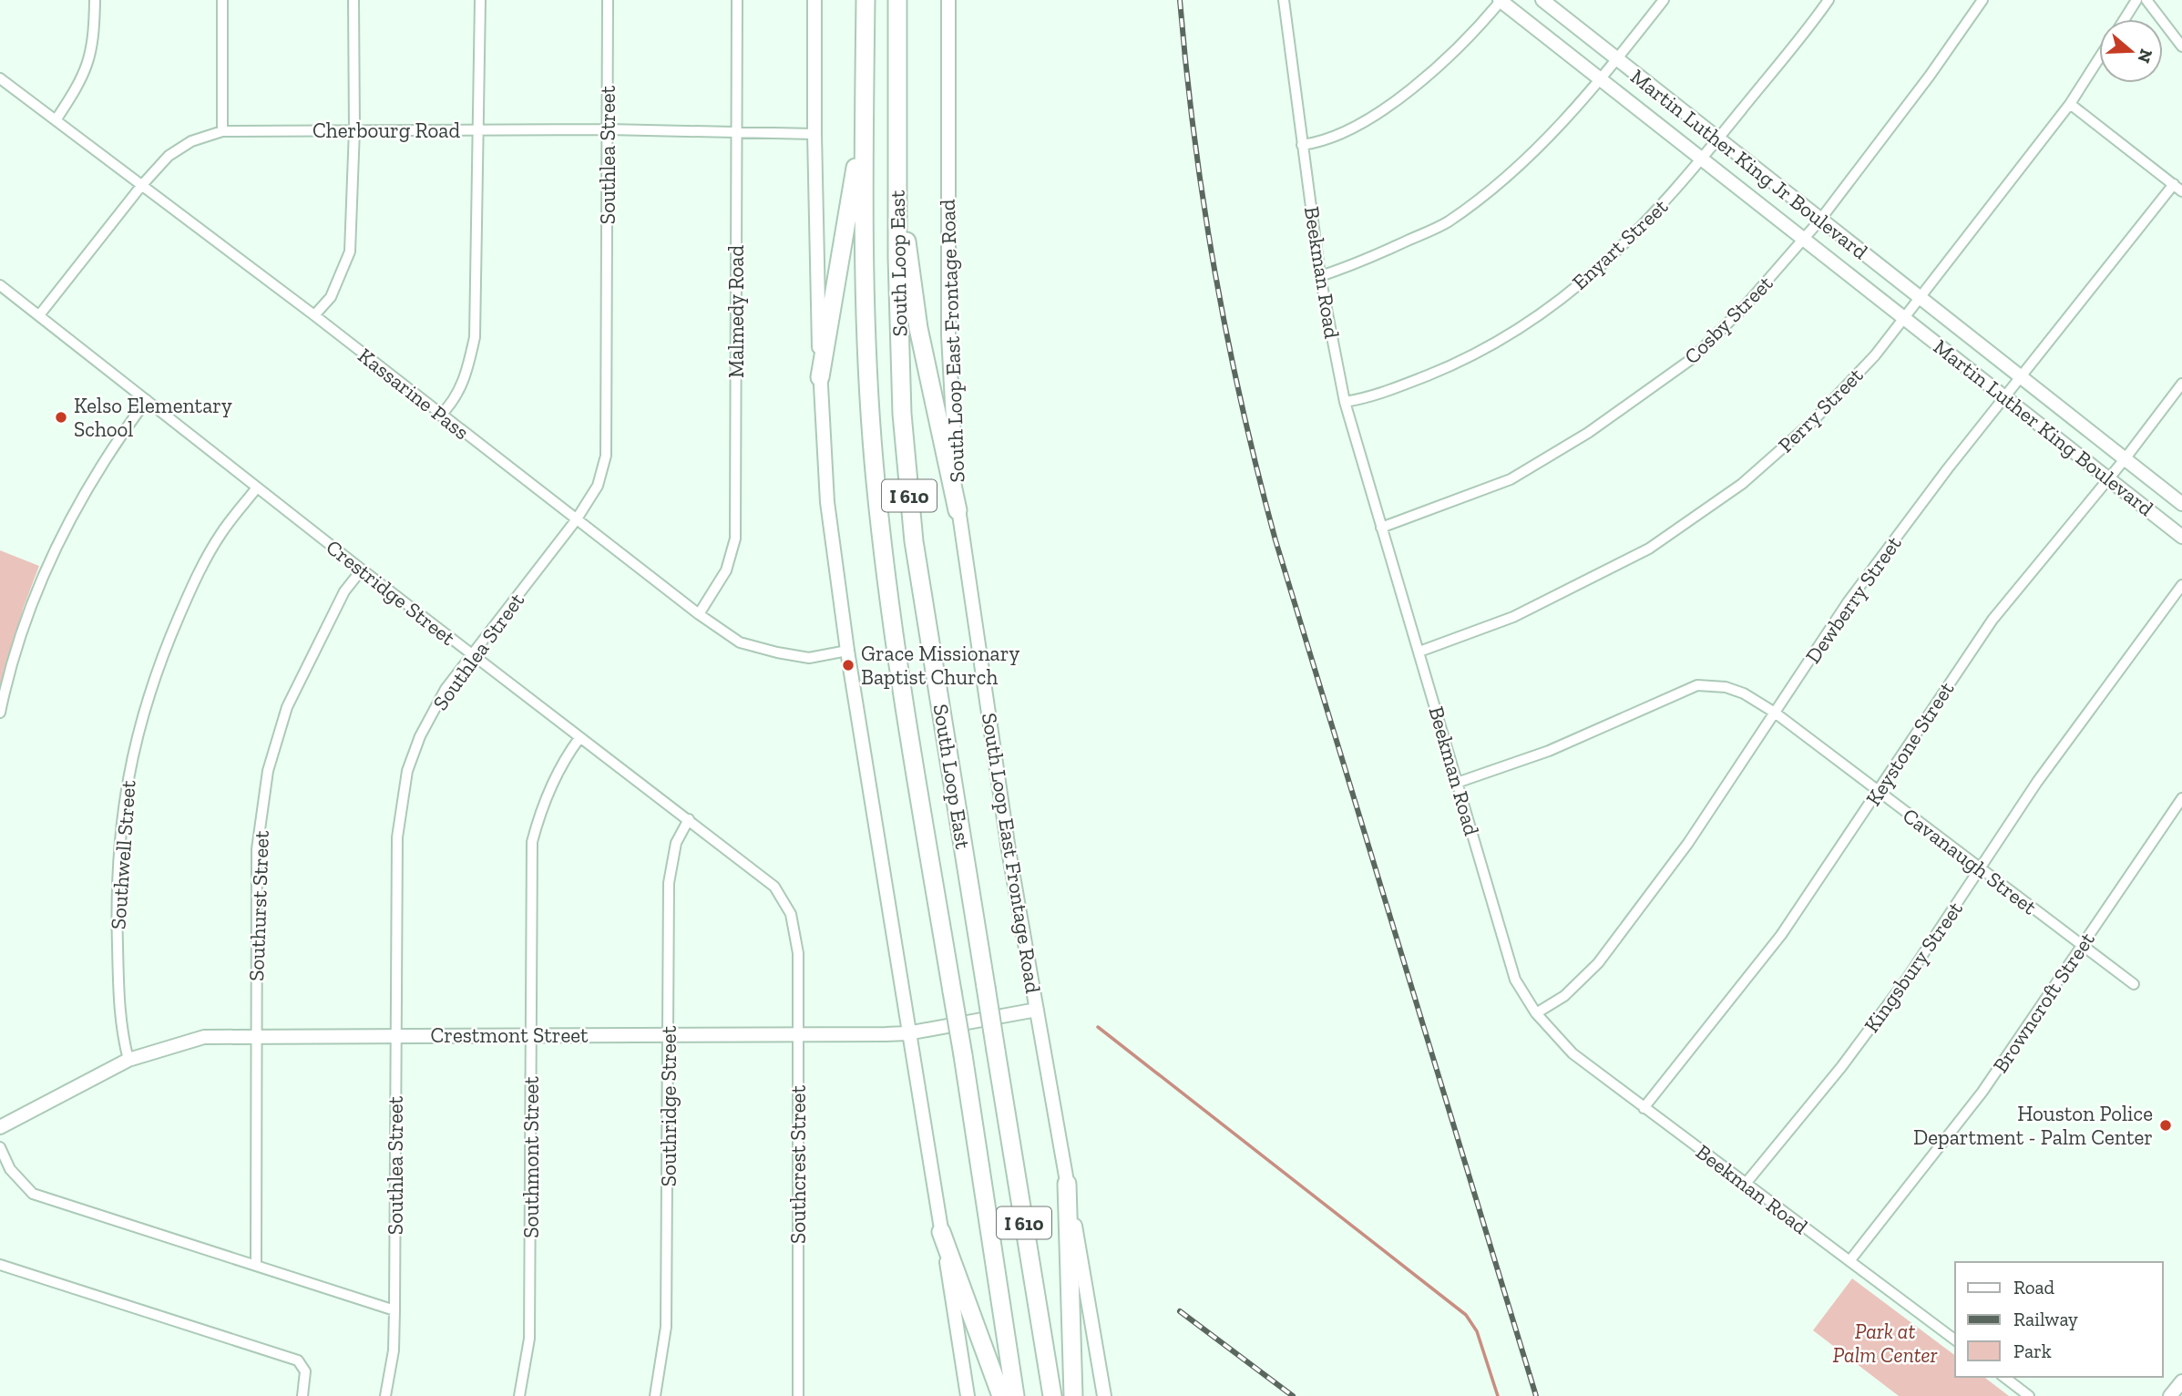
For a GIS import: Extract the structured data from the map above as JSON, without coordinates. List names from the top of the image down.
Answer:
{
  "streets": {
    "highway": ["South Loop East", "I 610"],
    "main road": [
      "Martin Luther King Jr Boulevard",
      "South Loop East Frontage Road",
      "Martin Luther King Boulevard",
      "Crestmont Street"
    ],
    "street": [
      "Cherbourg Road",
      "Southlea Street",
      "Enyart Street",
      "Beekman Road",
      "Malmedy Road",
      "Cosby Street",
      "Kassarine Pass",
      "Perry Street",
      "Crestridge Street",
      "Dewberry Street",
      "Keystone Street",
      "Southwell Street",
      "Cavanaugh Street",
      "Southurst Street",
      "Kingsbury Street",
      "Browncroft Street",
      "Southridge Street",
      "Southmont Street",
      "Southcrest Street"
    ]
  },
  "crossings": [
    ["Cherbourg Road", "Southlea Street"],
    ["Cherbourg Road", "Malmedy Road"],
    ["Cherbourg Road", "Kassarine Pass"],
    ["Cherbourg Road", "Crestridge Street"],
    ["Southlea Street", "Kassarine Pass"],
    ["Southlea Street", "Crestridge Street"],
    ["Southlea Street", "Crestmont Street"],
    ["Martin Luther King Jr Boulevard", "Enyart Street"],
    ["Martin Luther King Jr Boulevard", "Cosby Street"],
    ["Martin Luther King Jr Boulevard", "Perry Street"],
    ["Martin Luther King Jr Boulevard", "Martin Luther King Boulevard"],
    ["Enyart Street", "Beekman Road"],
    ["Beekman Road", "Cosby Street"],
    ["Beekman Road", "Perry Street"],
    ["Beekman Road", "Dewberry Street"],
    ["Beekman Road", "Keystone Street"],
    ["Beekman Road", "Cavanaugh Street"],
    ["Beekman Road", "Kingsbury Street"],
    ["Beekman Road", "Browncroft Street"],
    ["Malmedy Road", "Kassarine Pass"],
    ["South Loop East Frontage Road", "Crestmont Street"],
    ["Perry Street", "Martin Luther King Boulevard"],
    ["Martin Luther King Boulevard", "Dewberry Street"],
    ["Martin Luther King Boulevard", "Keystone Street"],
    ["Crestridge Street", "Southwell Street"],
    ["Crestridge Street", "Southurst Street"],
    ["Crestridge Street", "Southridge Street"],
    ["Crestridge Street", "Southmont Street"],
    ["Crestridge Street", "Southcrest Street"],
    ["Dewberry Street", "Cavanaugh Street"],
    ["Keystone Street", "Cavanaugh Street"],
    ["Southwell Street", "Crestmont Street"],
    ["Cavanaugh Street", "Kingsbury Street"],
    ["Cavanaugh Street", "Browncroft Street"],
    ["Southurst Street", "Crestmont Street"],
    ["Crestmont Street", "Southridge Street"],
    ["Crestmont Street", "Southmont Street"],
    ["Crestmont Street", "Southcrest Street"]
  ],
  "parks": ["Park at Palm Center"],
  "places": ["Kelso Elementary School", "Grace Missionary Baptist Church", "Houston Police Department - Palm Center"],
  "legend": ["Road", "Railway", "Park"],
  "north": "right"
}
